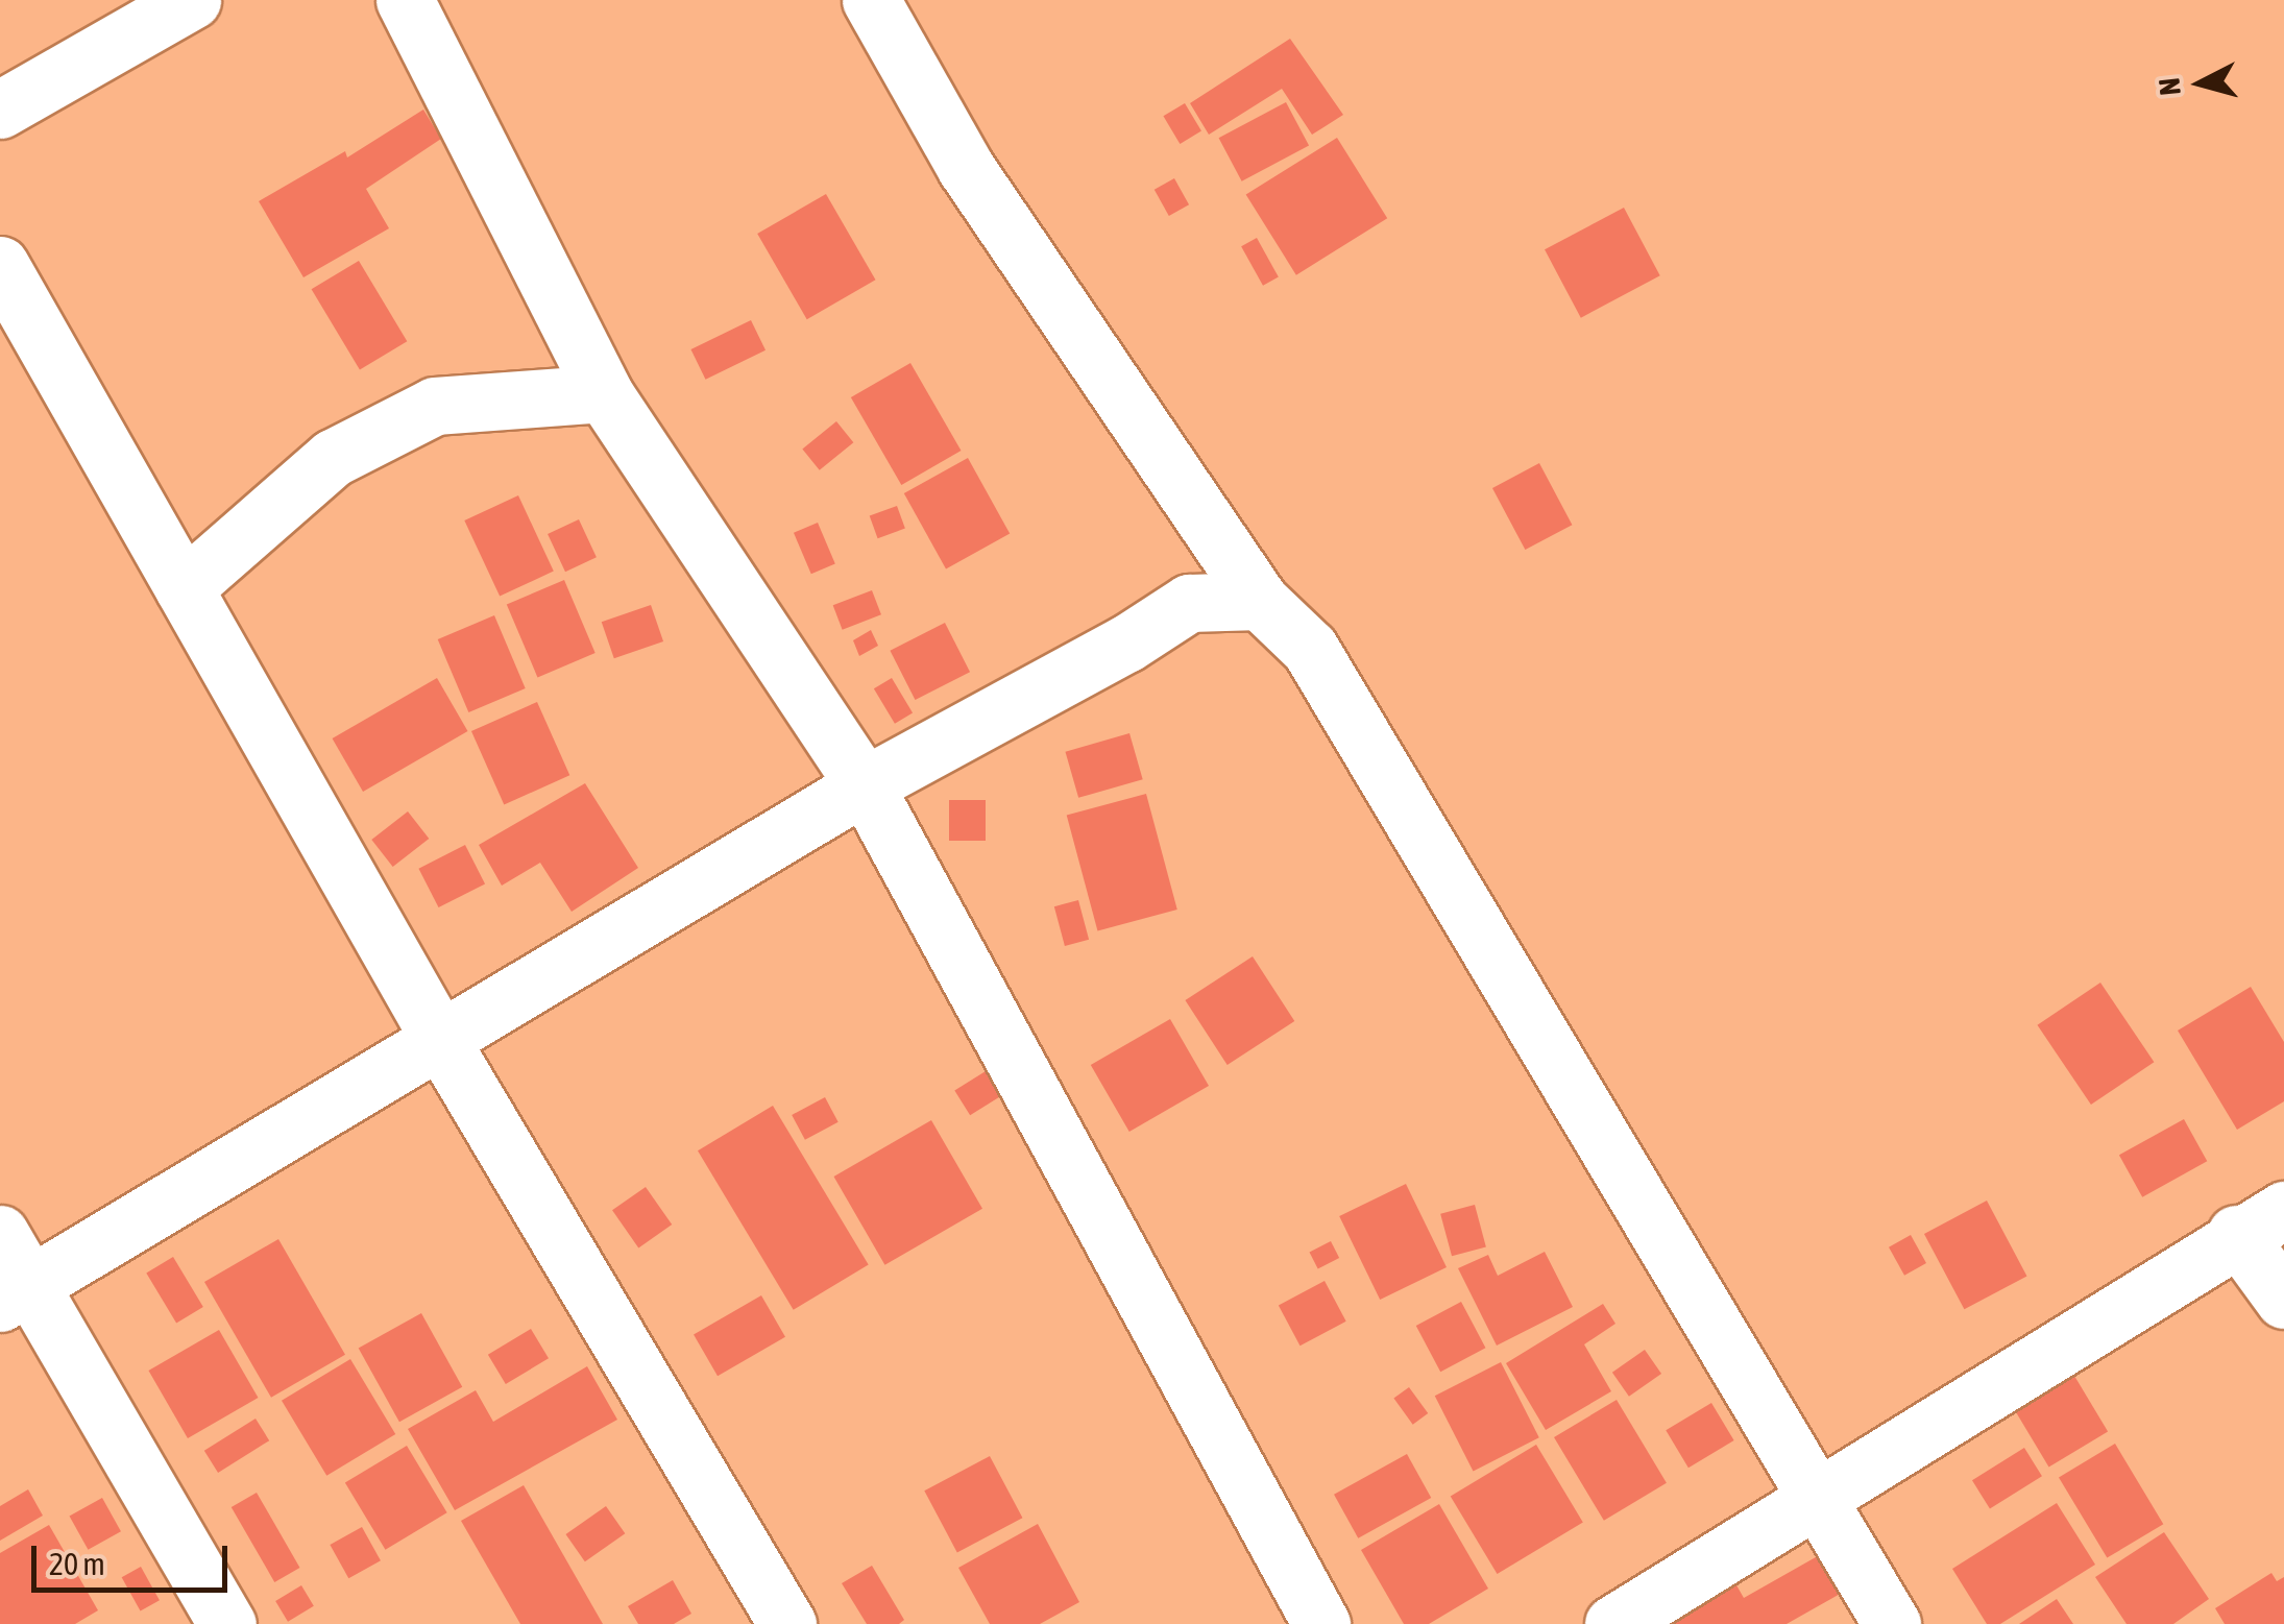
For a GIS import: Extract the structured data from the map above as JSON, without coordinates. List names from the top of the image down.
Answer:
{
  "scale_bar": "20 m",
  "north": "left"
}
